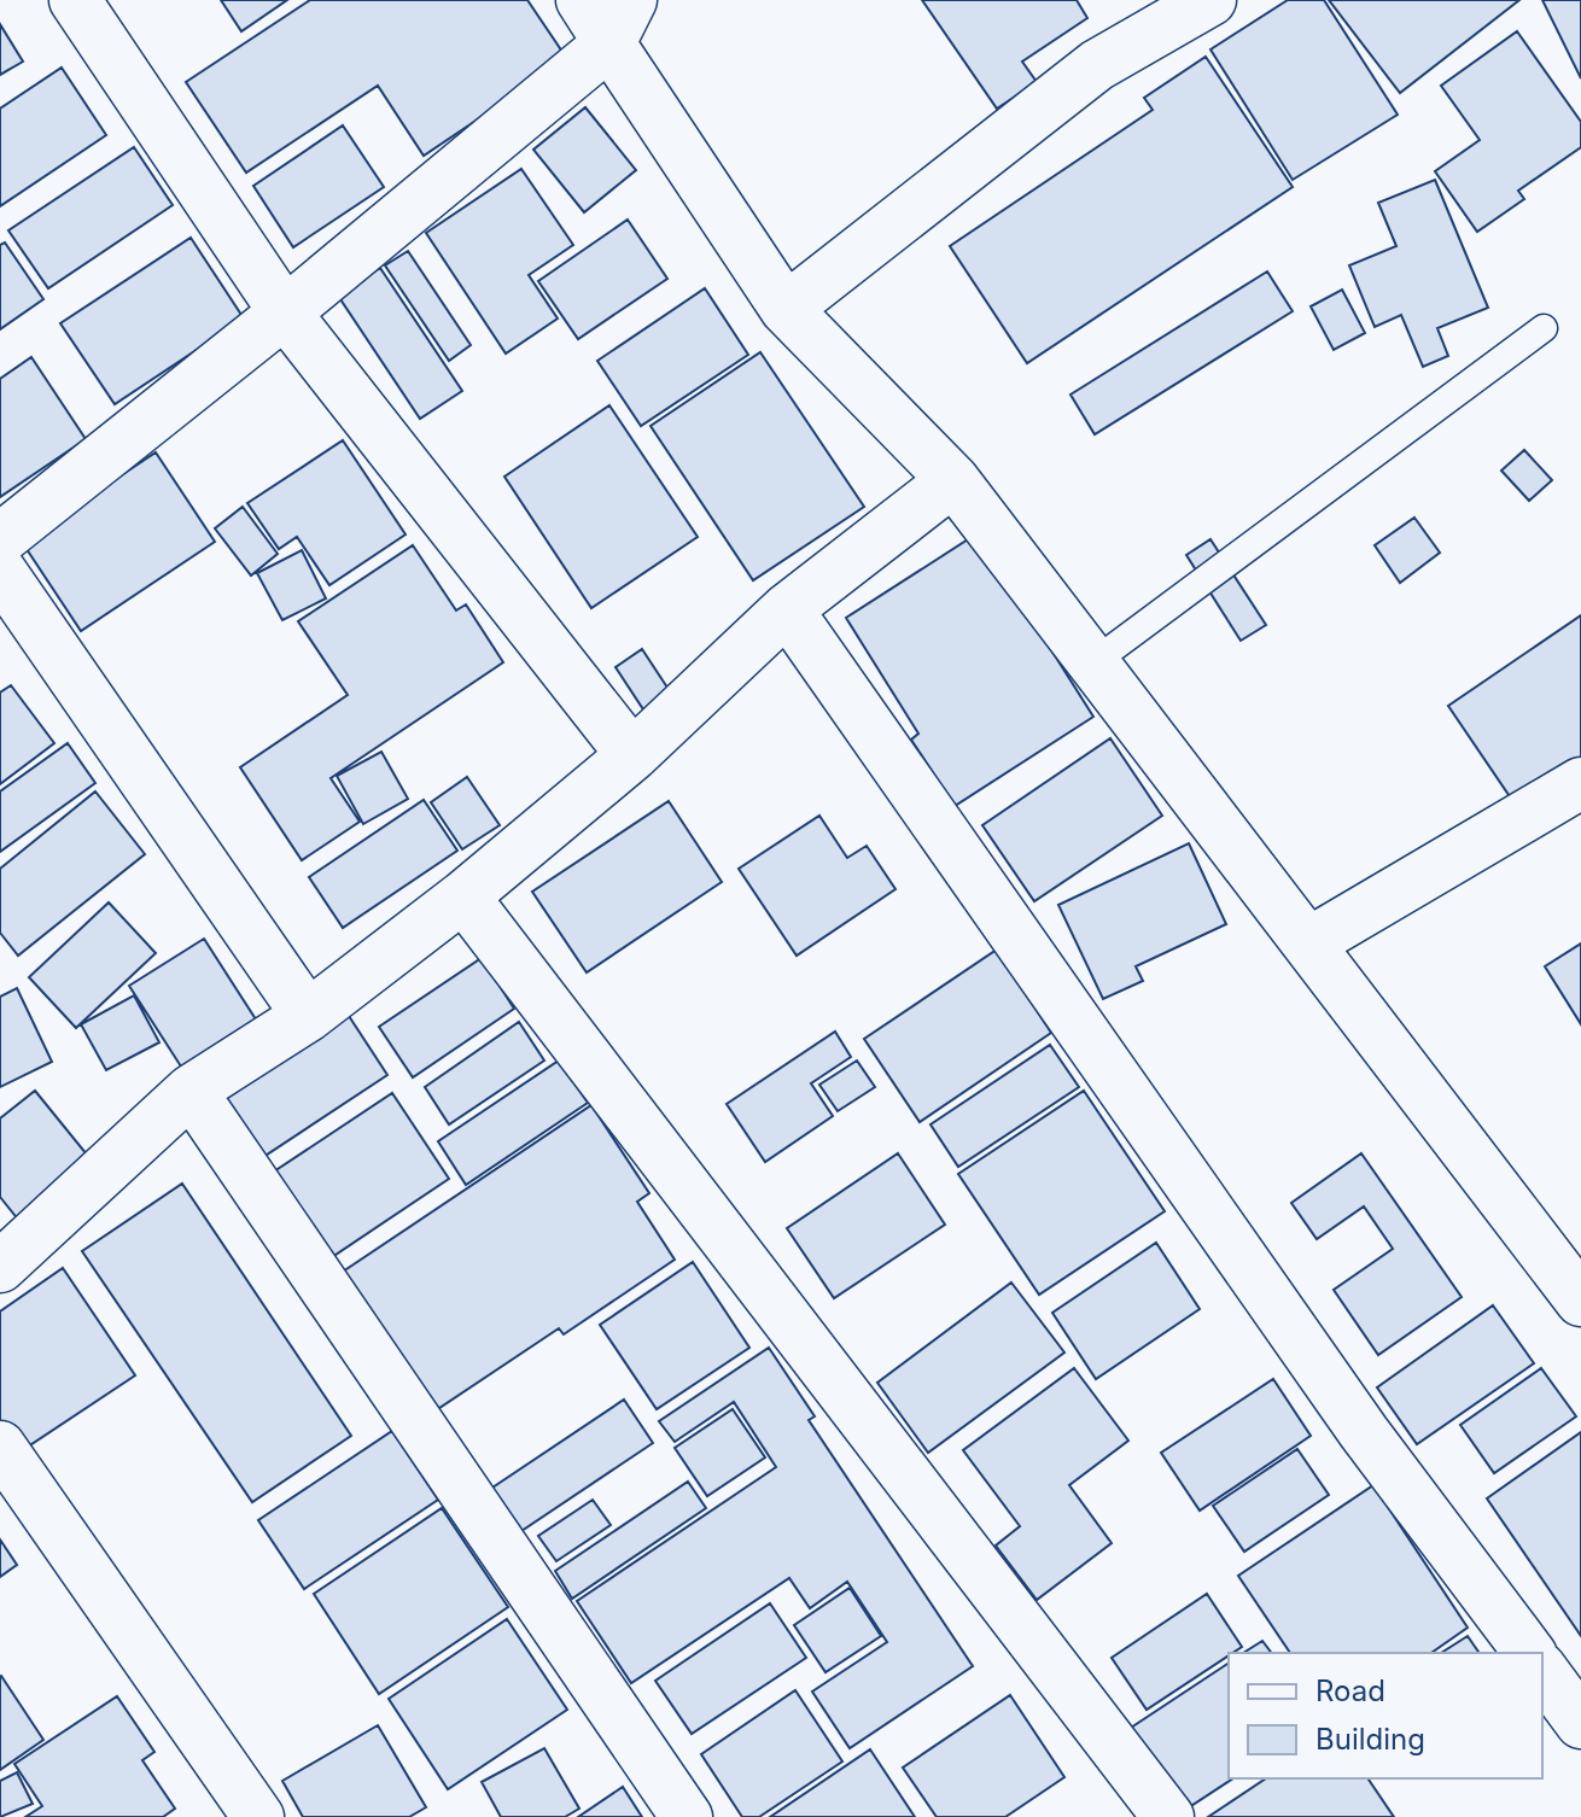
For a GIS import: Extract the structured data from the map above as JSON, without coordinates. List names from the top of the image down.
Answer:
{
  "legend": ["Road", "Building"]
}
